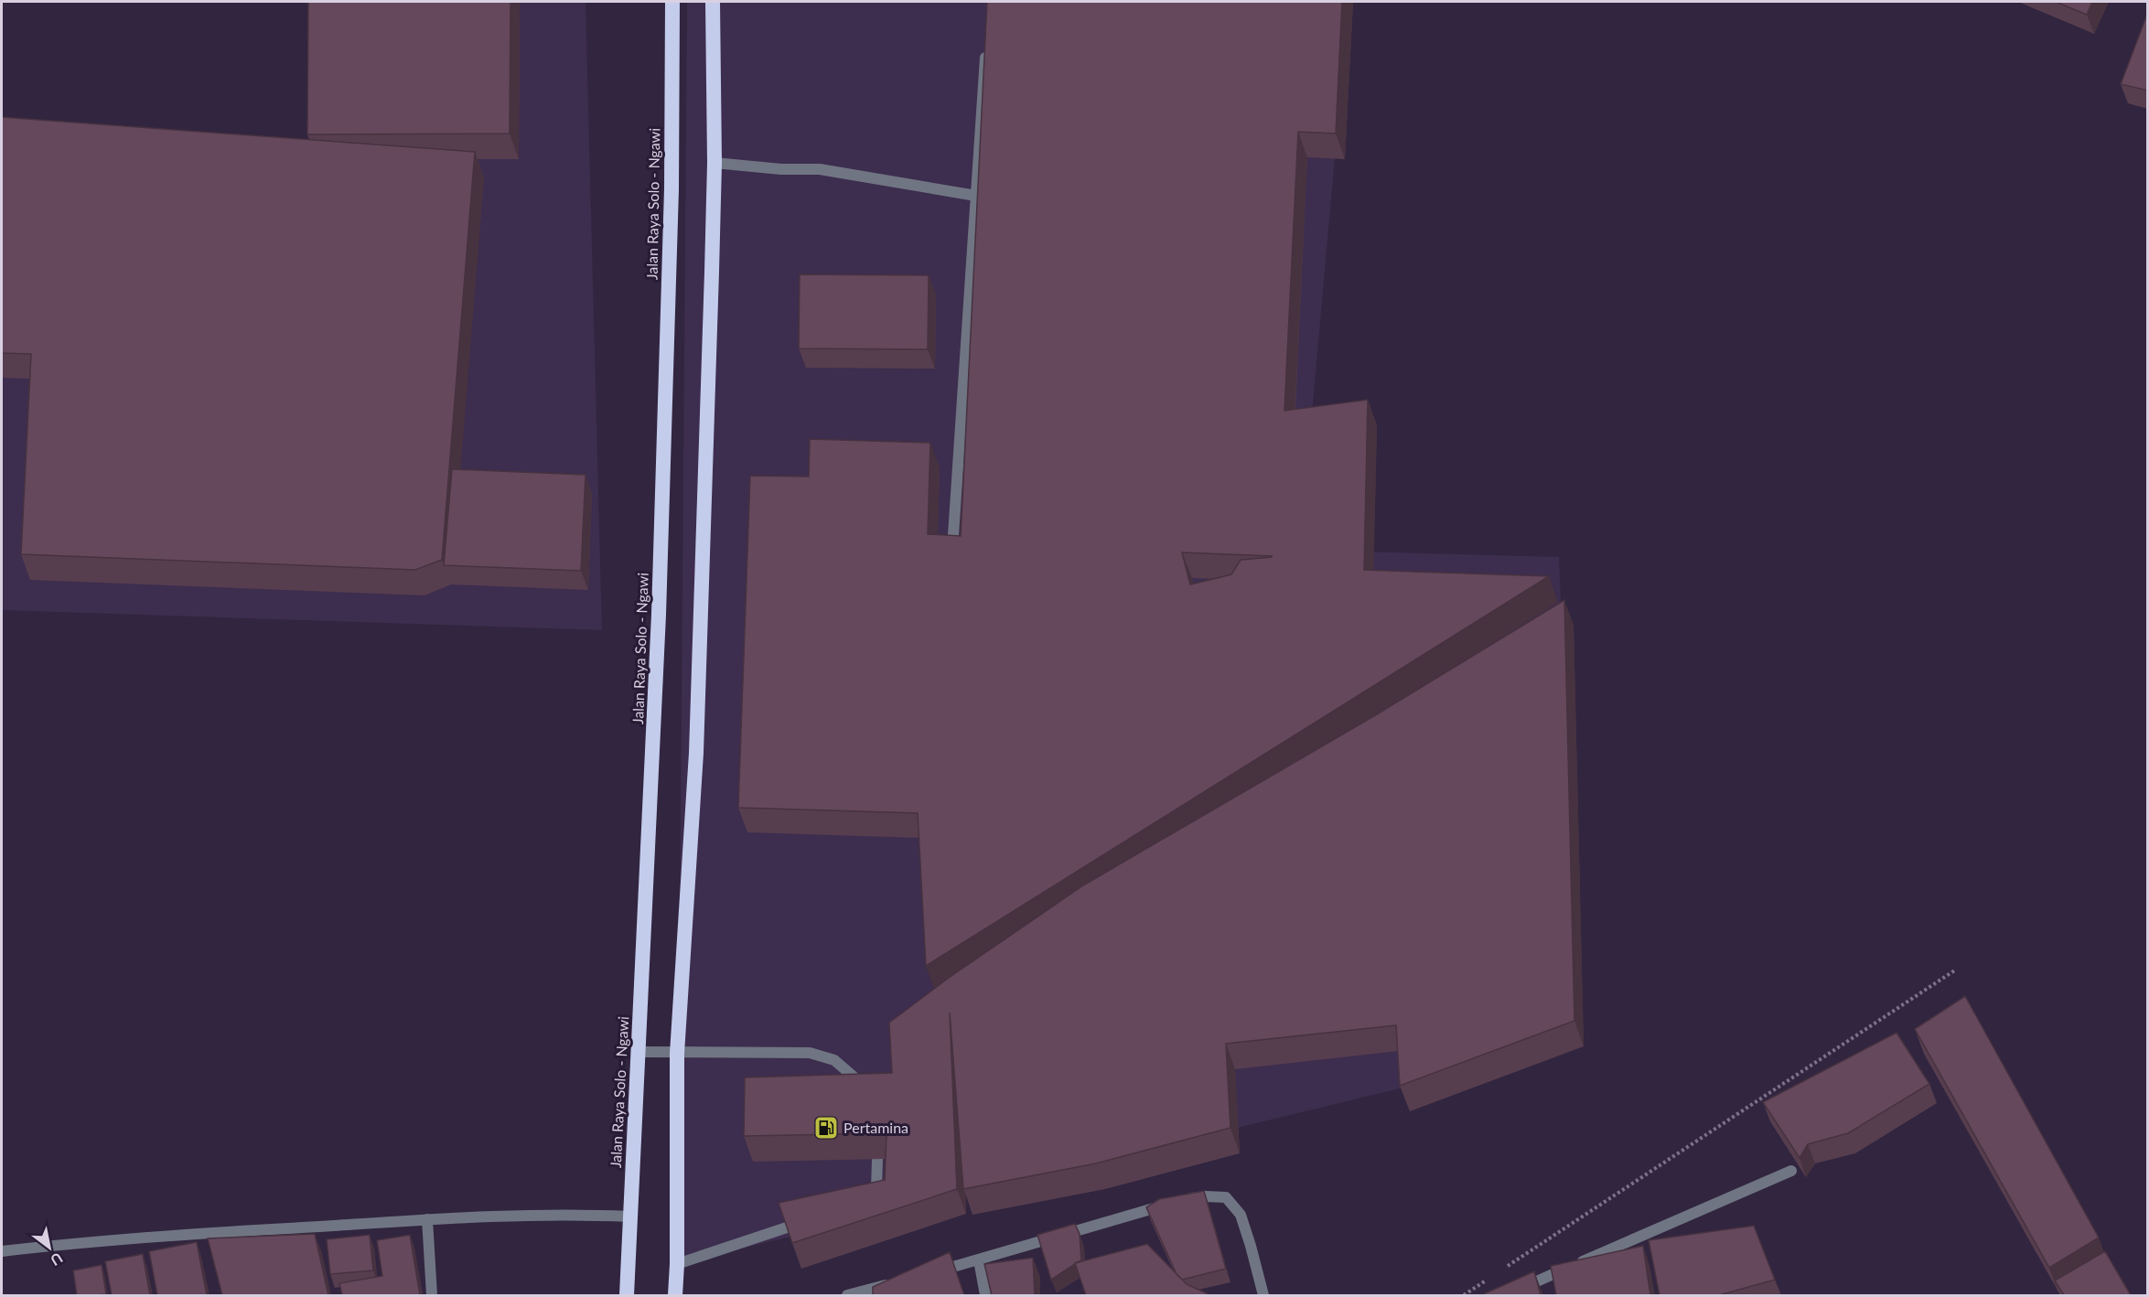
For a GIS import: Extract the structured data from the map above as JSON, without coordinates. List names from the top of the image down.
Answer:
{
  "streets": {
    "highway": ["Jalan Raya Solo - Ngawi"]
  },
  "places": {
    "fuel station": ["Pertamina"]
  },
  "north": "bottom right"
}
